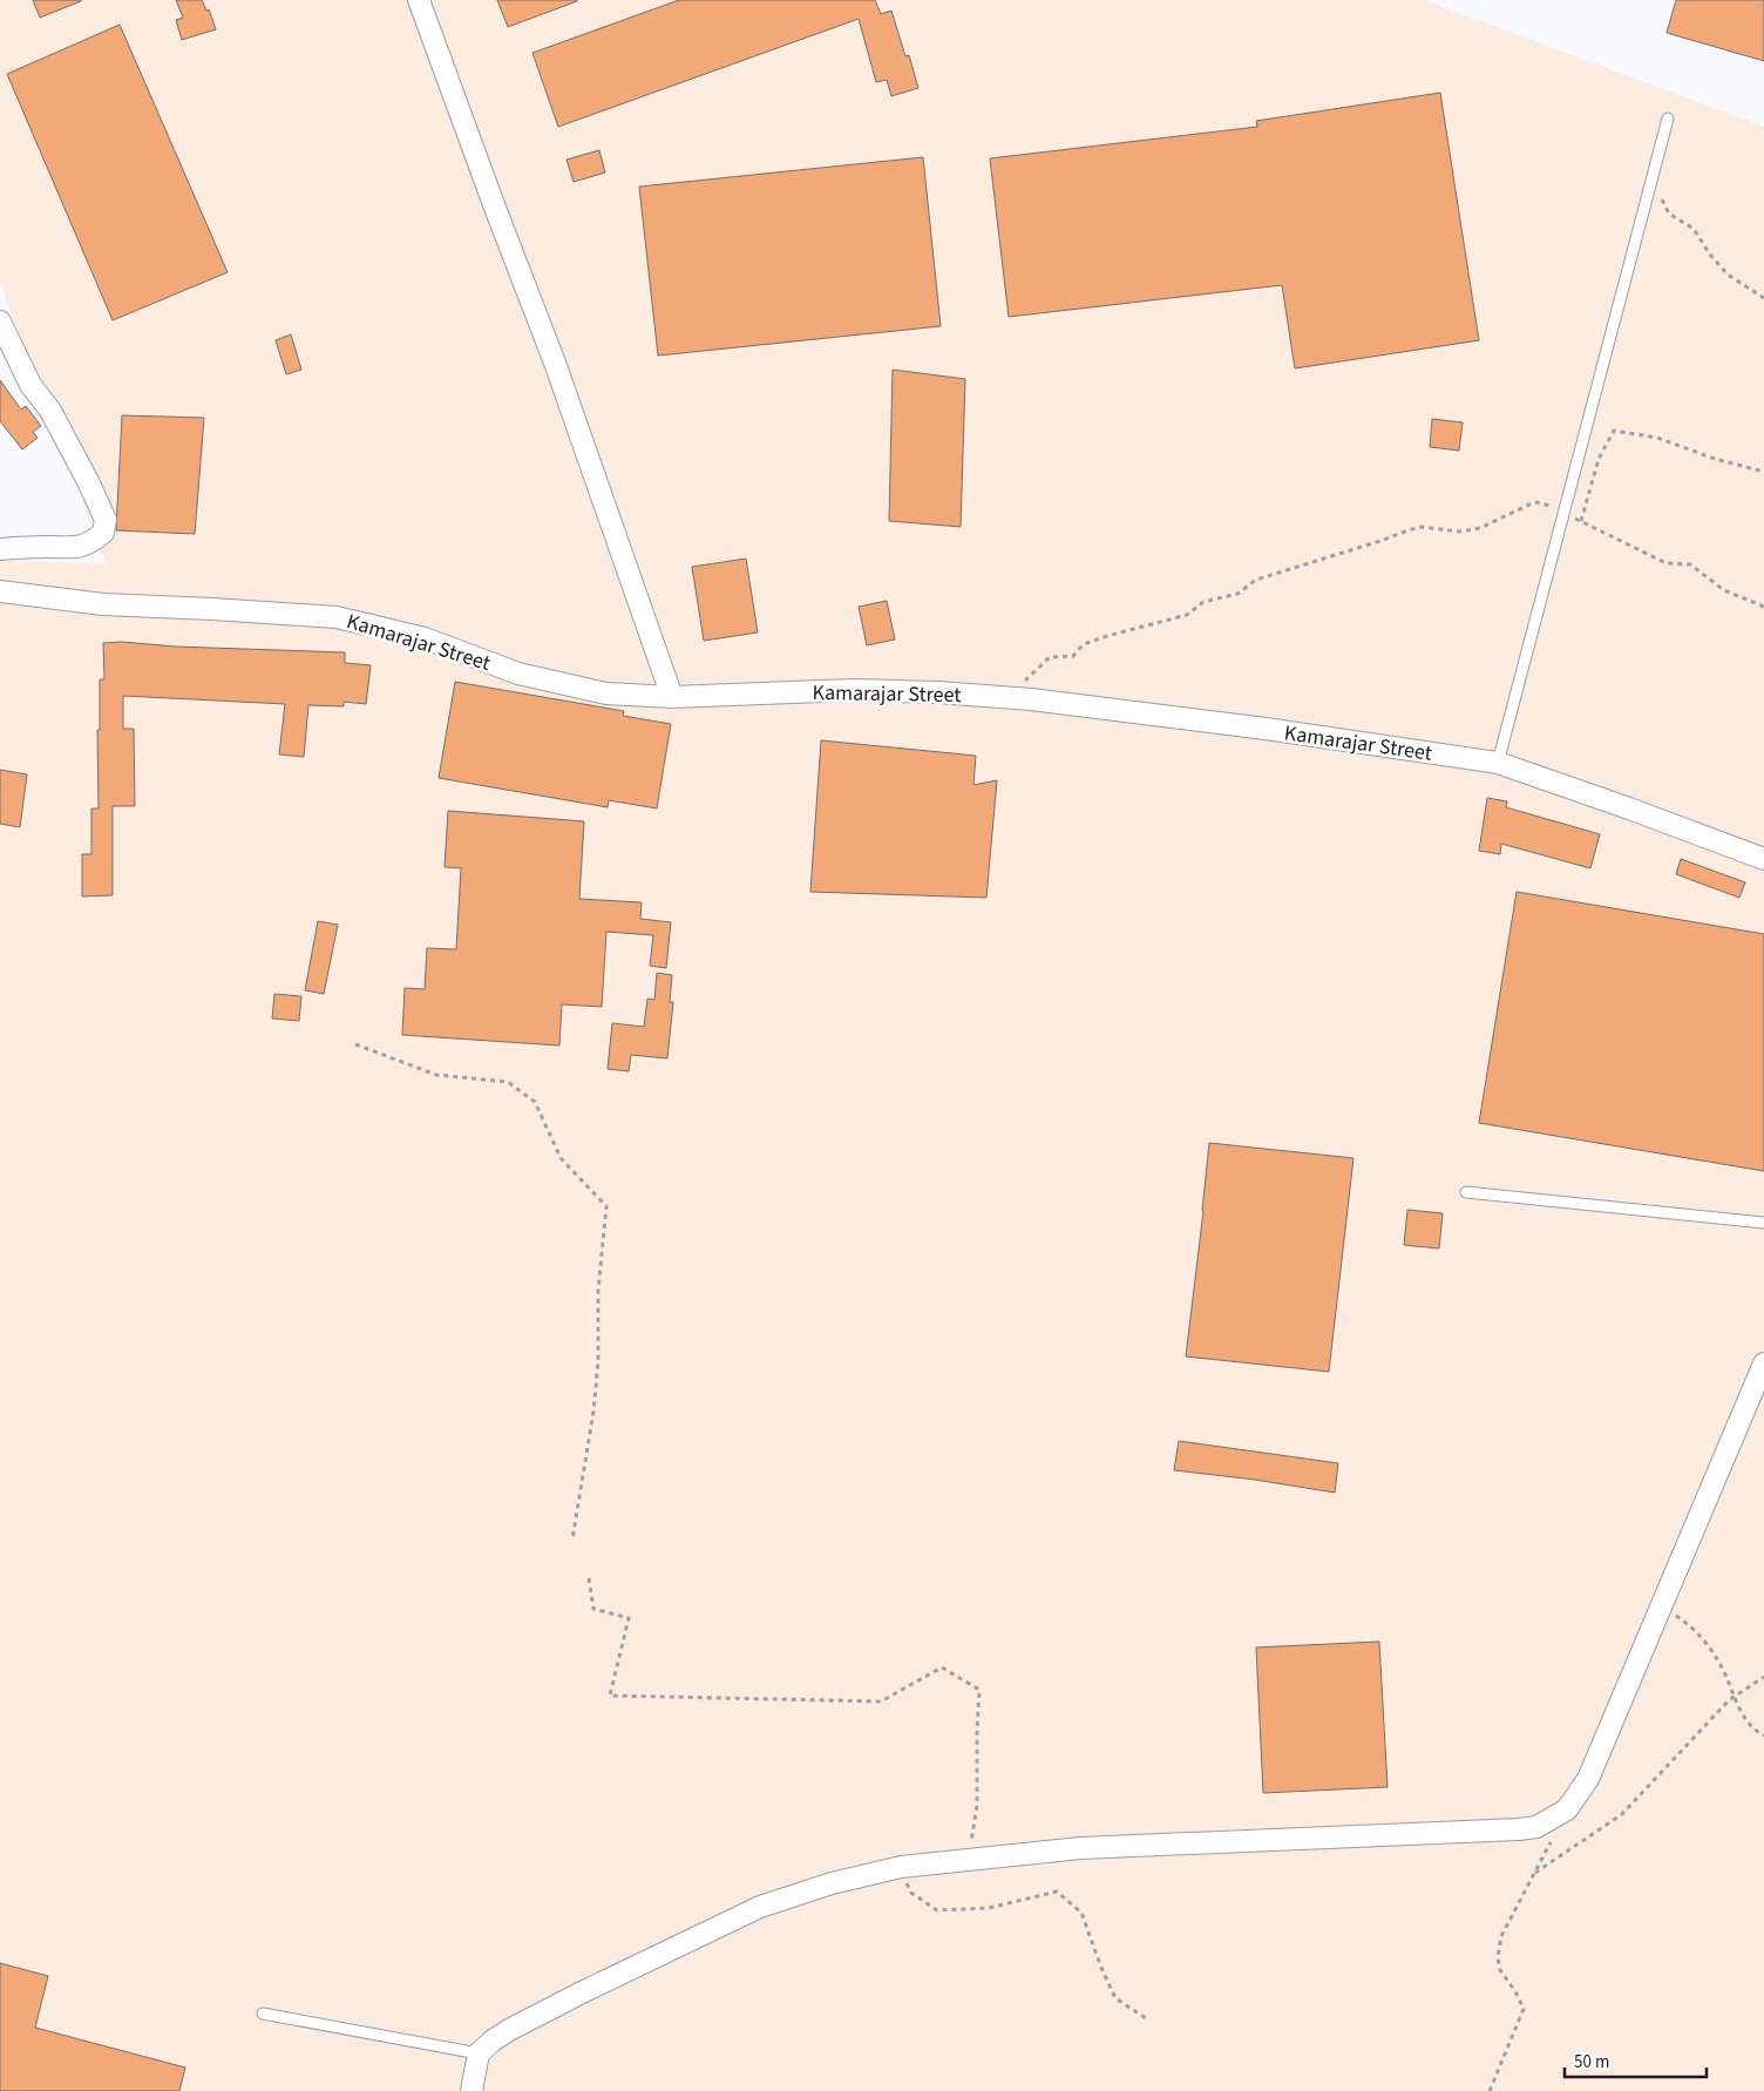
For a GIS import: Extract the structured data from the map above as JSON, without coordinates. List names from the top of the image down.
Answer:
{
  "streets": {
    "street": ["Kamarajar Street"]
  },
  "scale_bar": "50 m"
}
